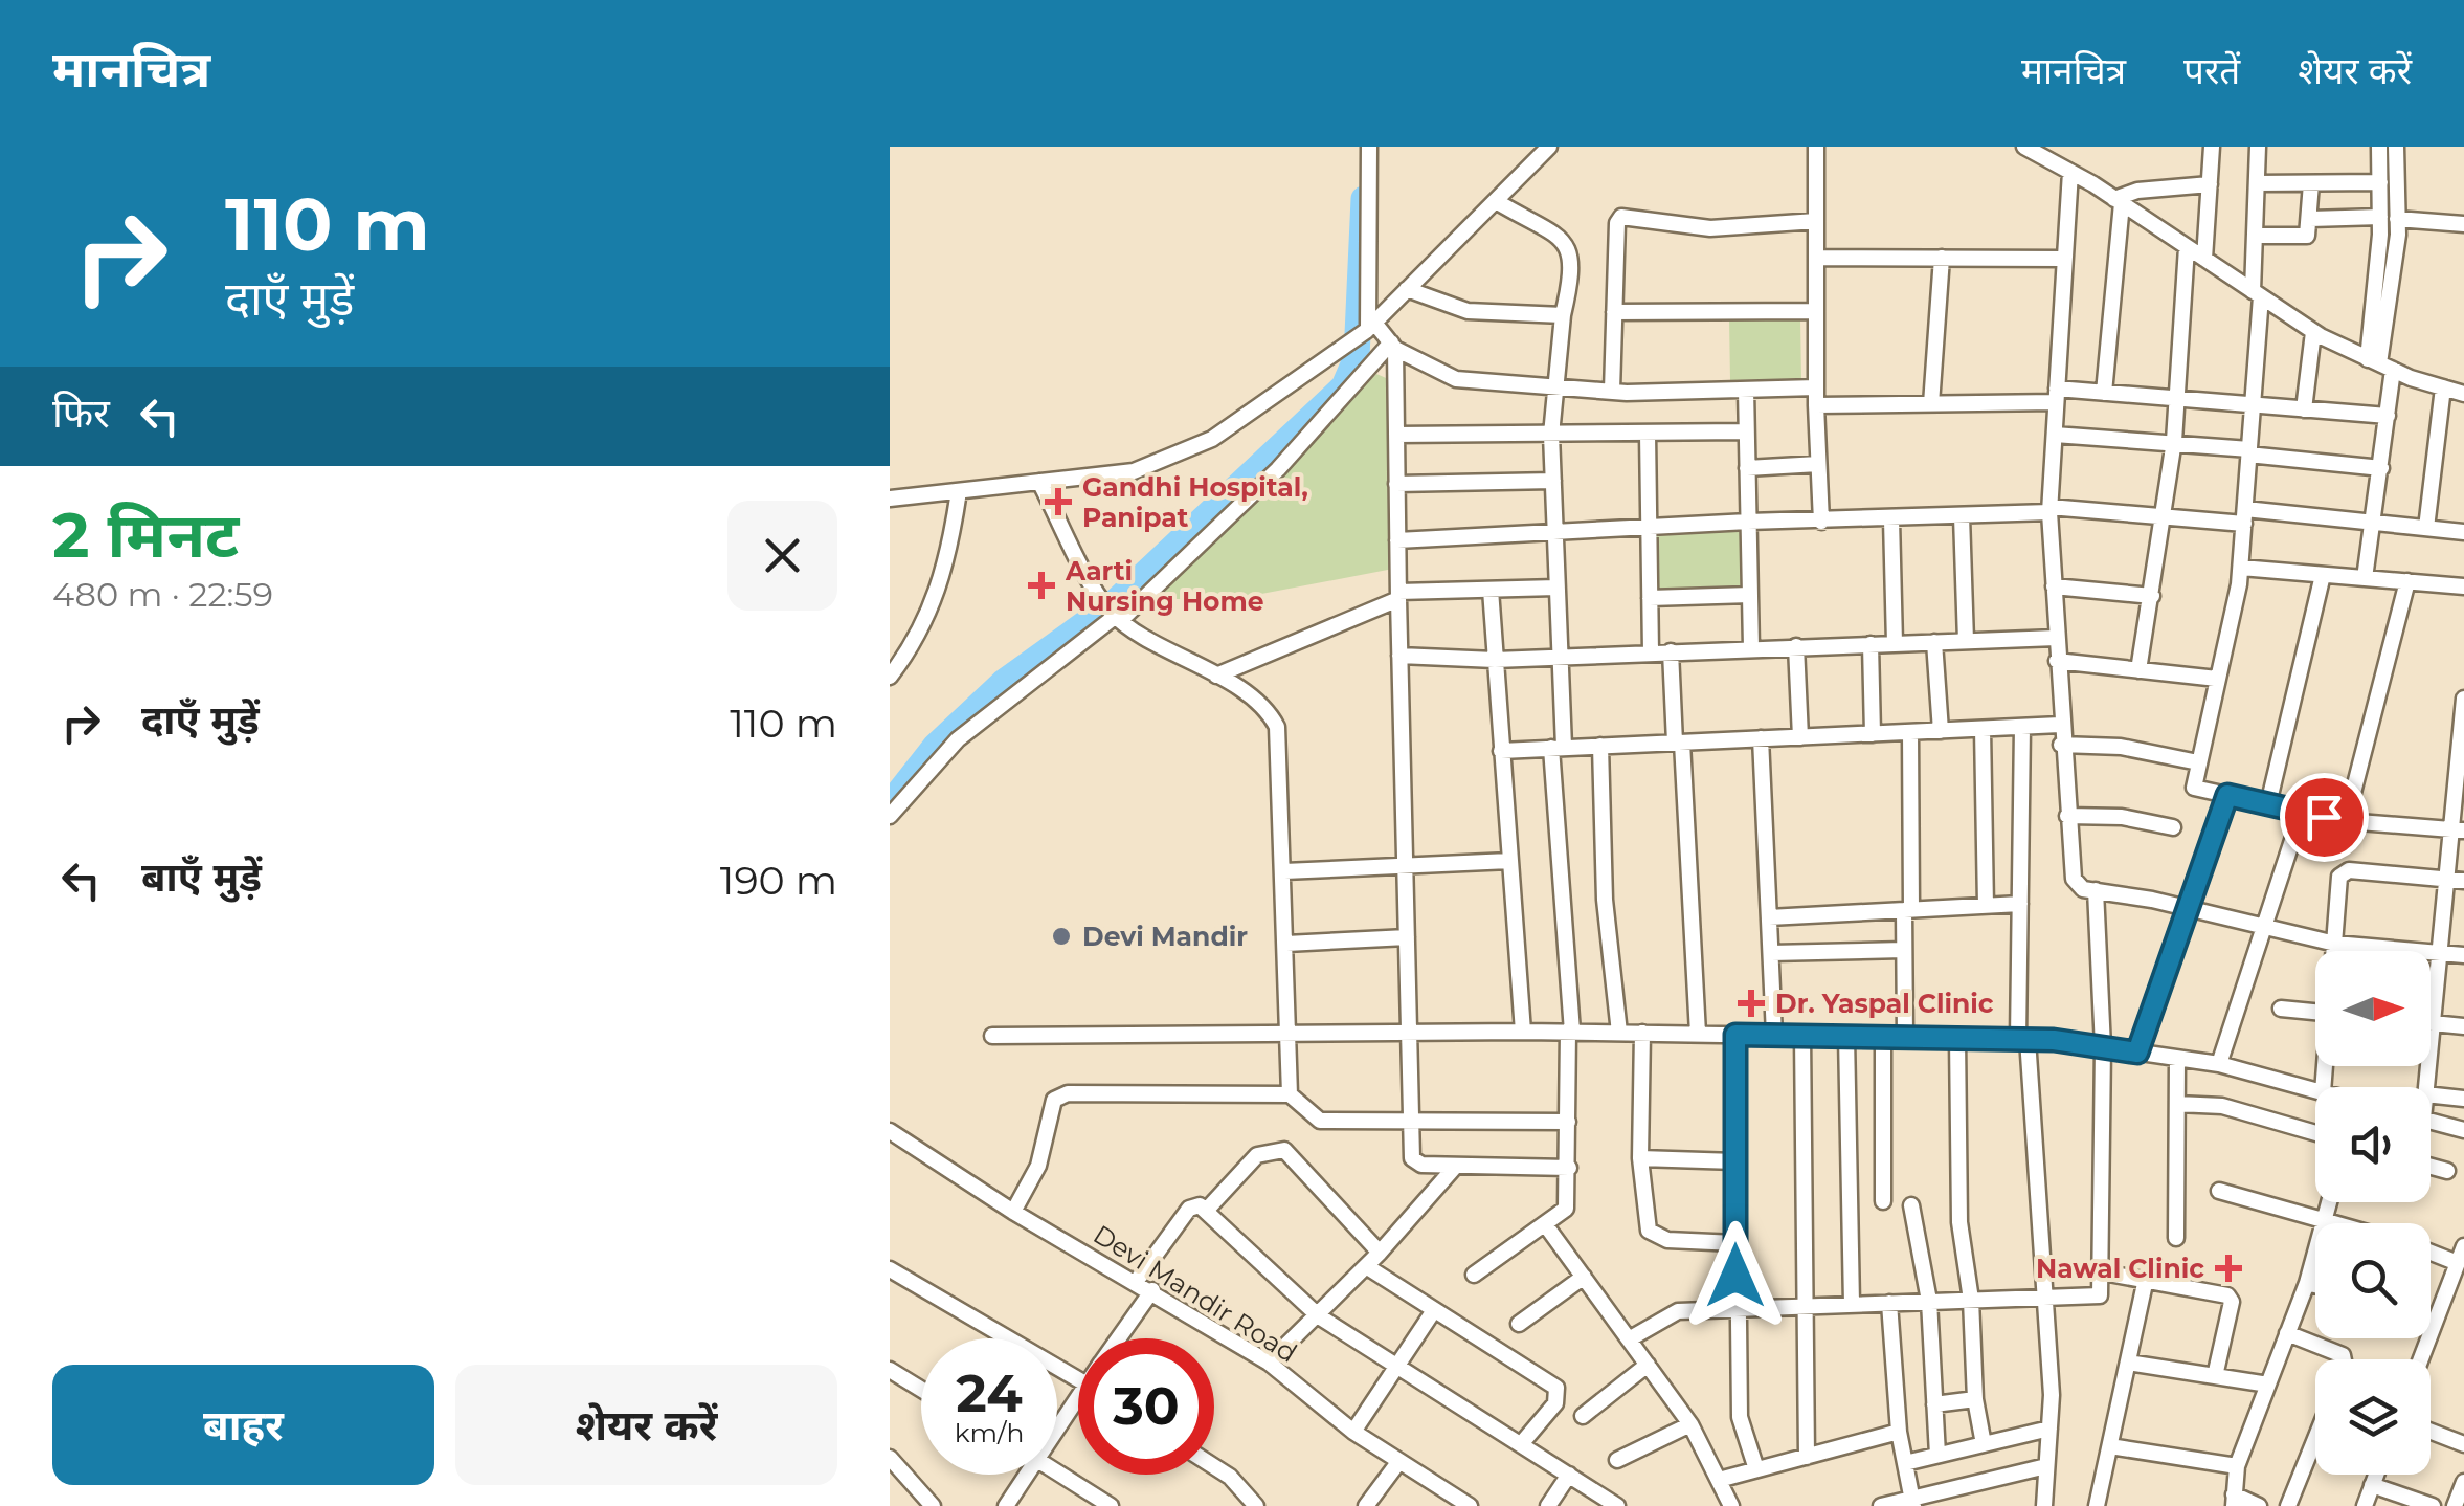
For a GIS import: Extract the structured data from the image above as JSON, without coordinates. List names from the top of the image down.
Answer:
{
  "streets": {
    "street": ["Devi Mandir Road"]
  },
  "places": {
    "health": [
      "Gandhi Hospital, Panipat",
      "Aarti Nursing Home",
      "Dr. Yaspal Clinic",
      "Nawal Clinic"
    ],
    "other": ["Devi Mandir"]
  },
  "north": "right",
  "page": {
    "header": "मानचित्र",
    "nav": ["मानचित्र", "परतें", "शेयर करें"],
    "turn": ["110 m", "दाएँ मुड़ें"],
    "then": "फिर",
    "heading": ["2 मिनट", "480 m · 22:59"],
    "list": [
      {
        "name": "दाएँ मुड़ें",
        "value": "110 m"
      },
      {
        "name": "बाएँ मुड़ें",
        "value": "190 m"
      }
    ],
    "speed": "24 km/h",
    "limit": "30",
    "buttons": ["बाहर", "शेयर करें"]
  }
}
